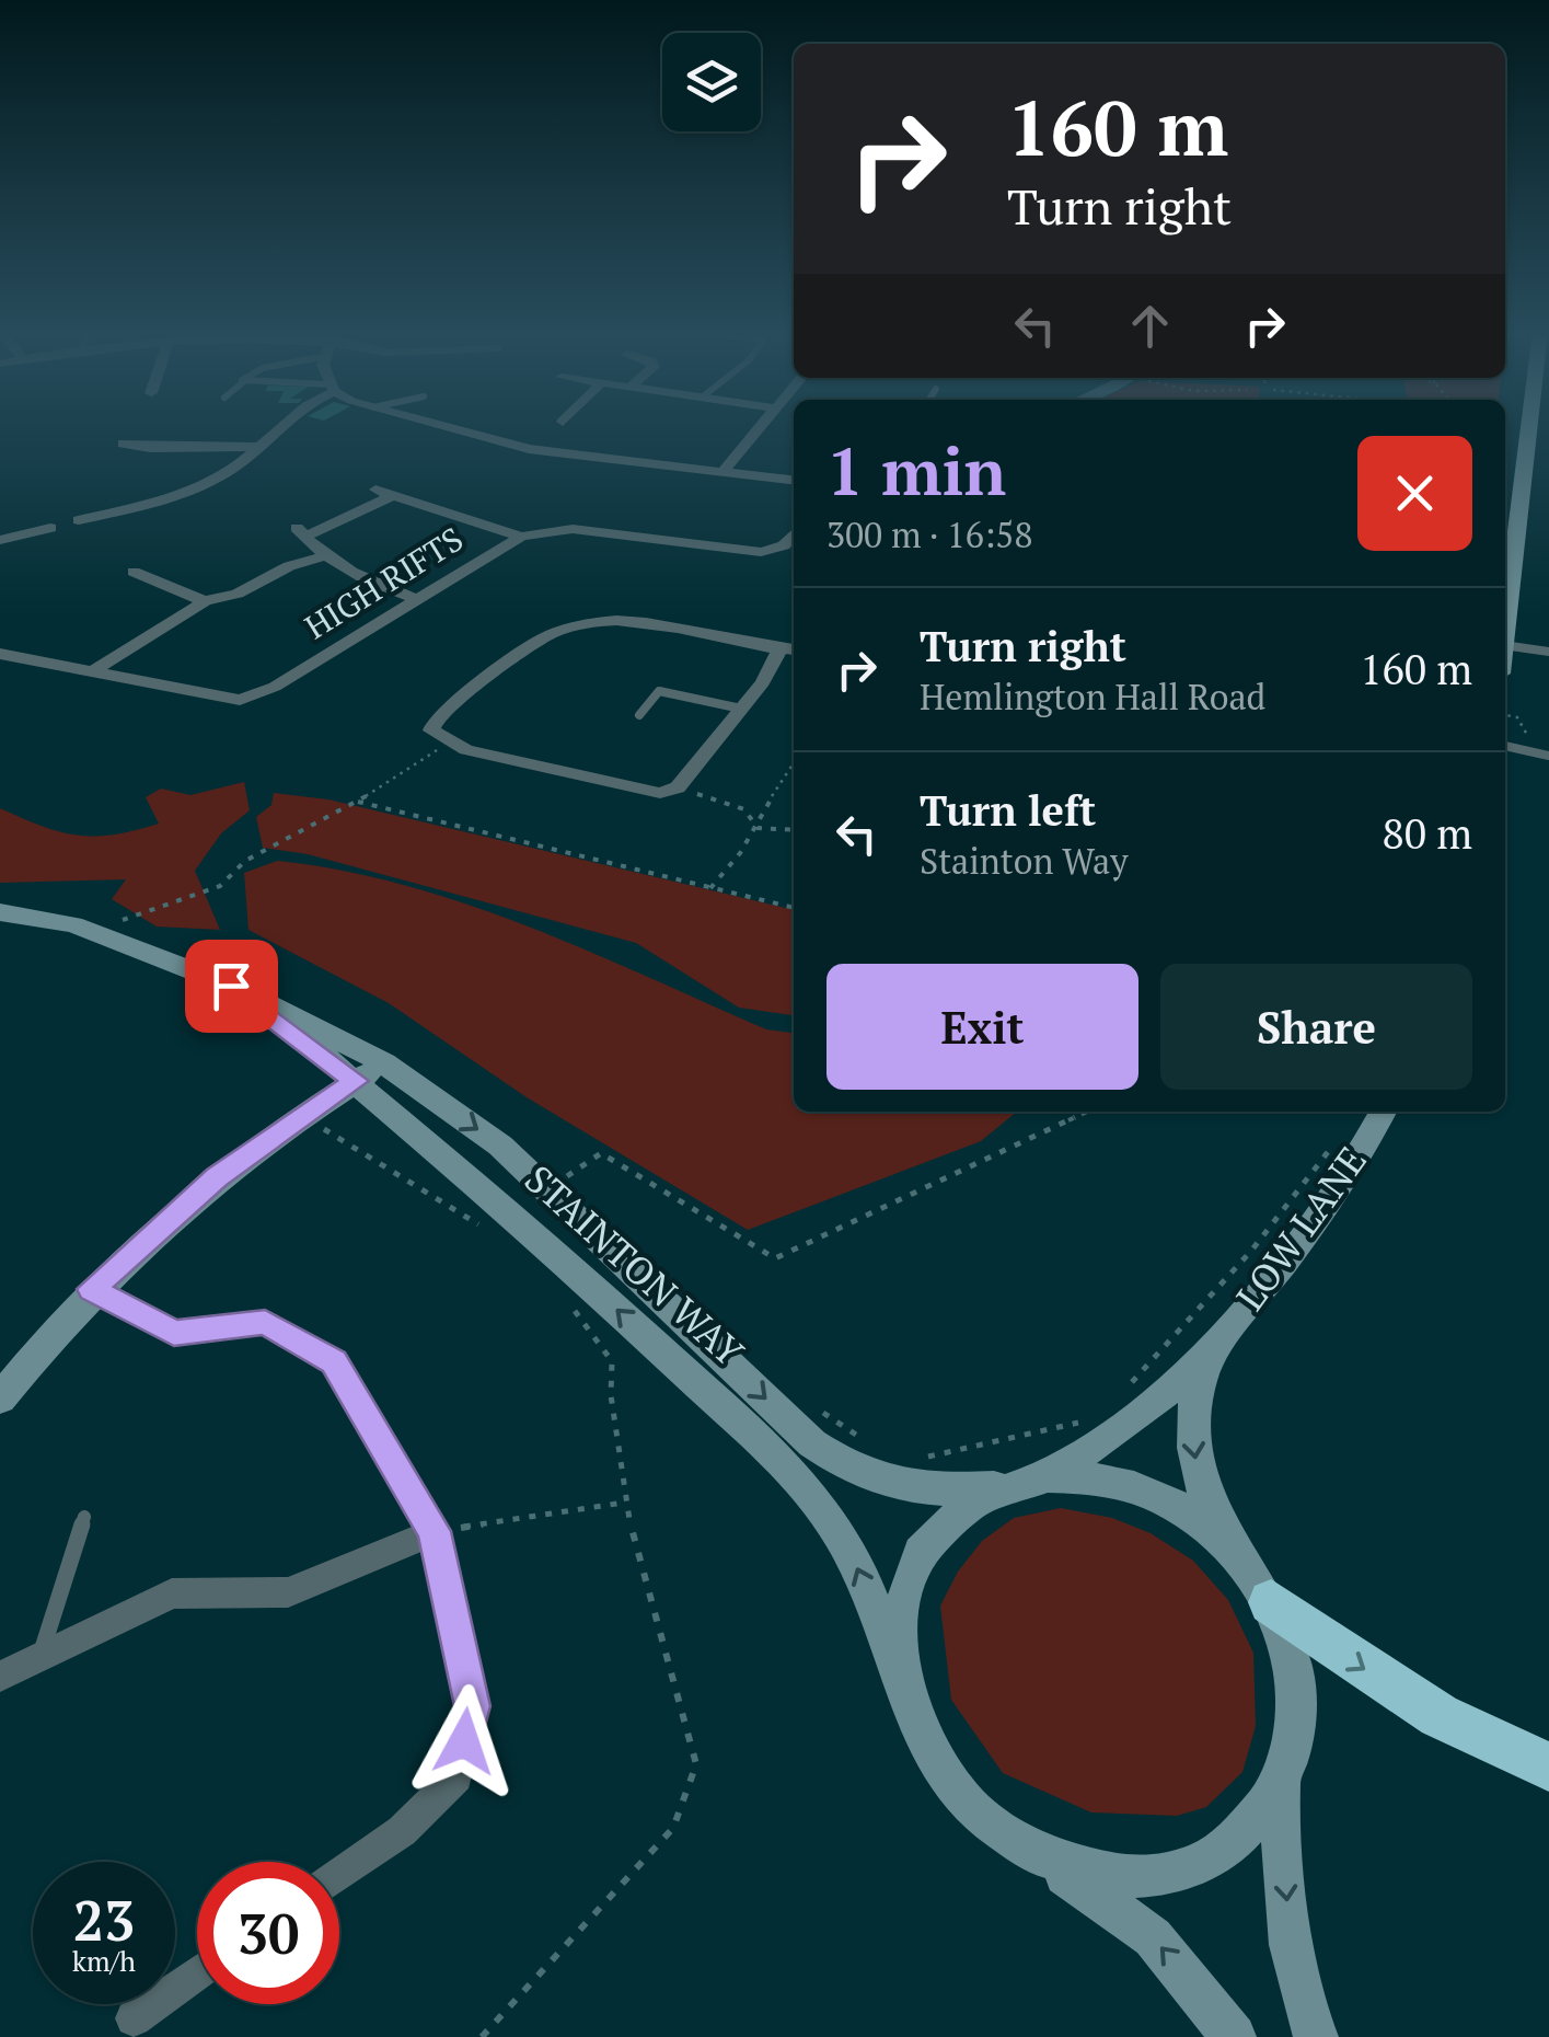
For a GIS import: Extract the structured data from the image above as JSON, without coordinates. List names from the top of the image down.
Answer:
{
  "streets": {
    "main road": ["LOW LANE", "STAINTON WAY"],
    "street": ["HIGH RIFTS"]
  },
  "page": {
    "turn": ["160 m", "Turn right"],
    "heading": ["1 min", "300 m · 16:58"],
    "list": [
      {
        "name": "Turn right",
        "note": "Hemlington Hall Road",
        "value": "160 m"
      },
      {
        "name": "Turn left",
        "note": "Stainton Way",
        "value": "80 m"
      }
    ],
    "buttons": ["Exit", "Share"],
    "speed": "23 km/h",
    "limit": "30"
  }
}
